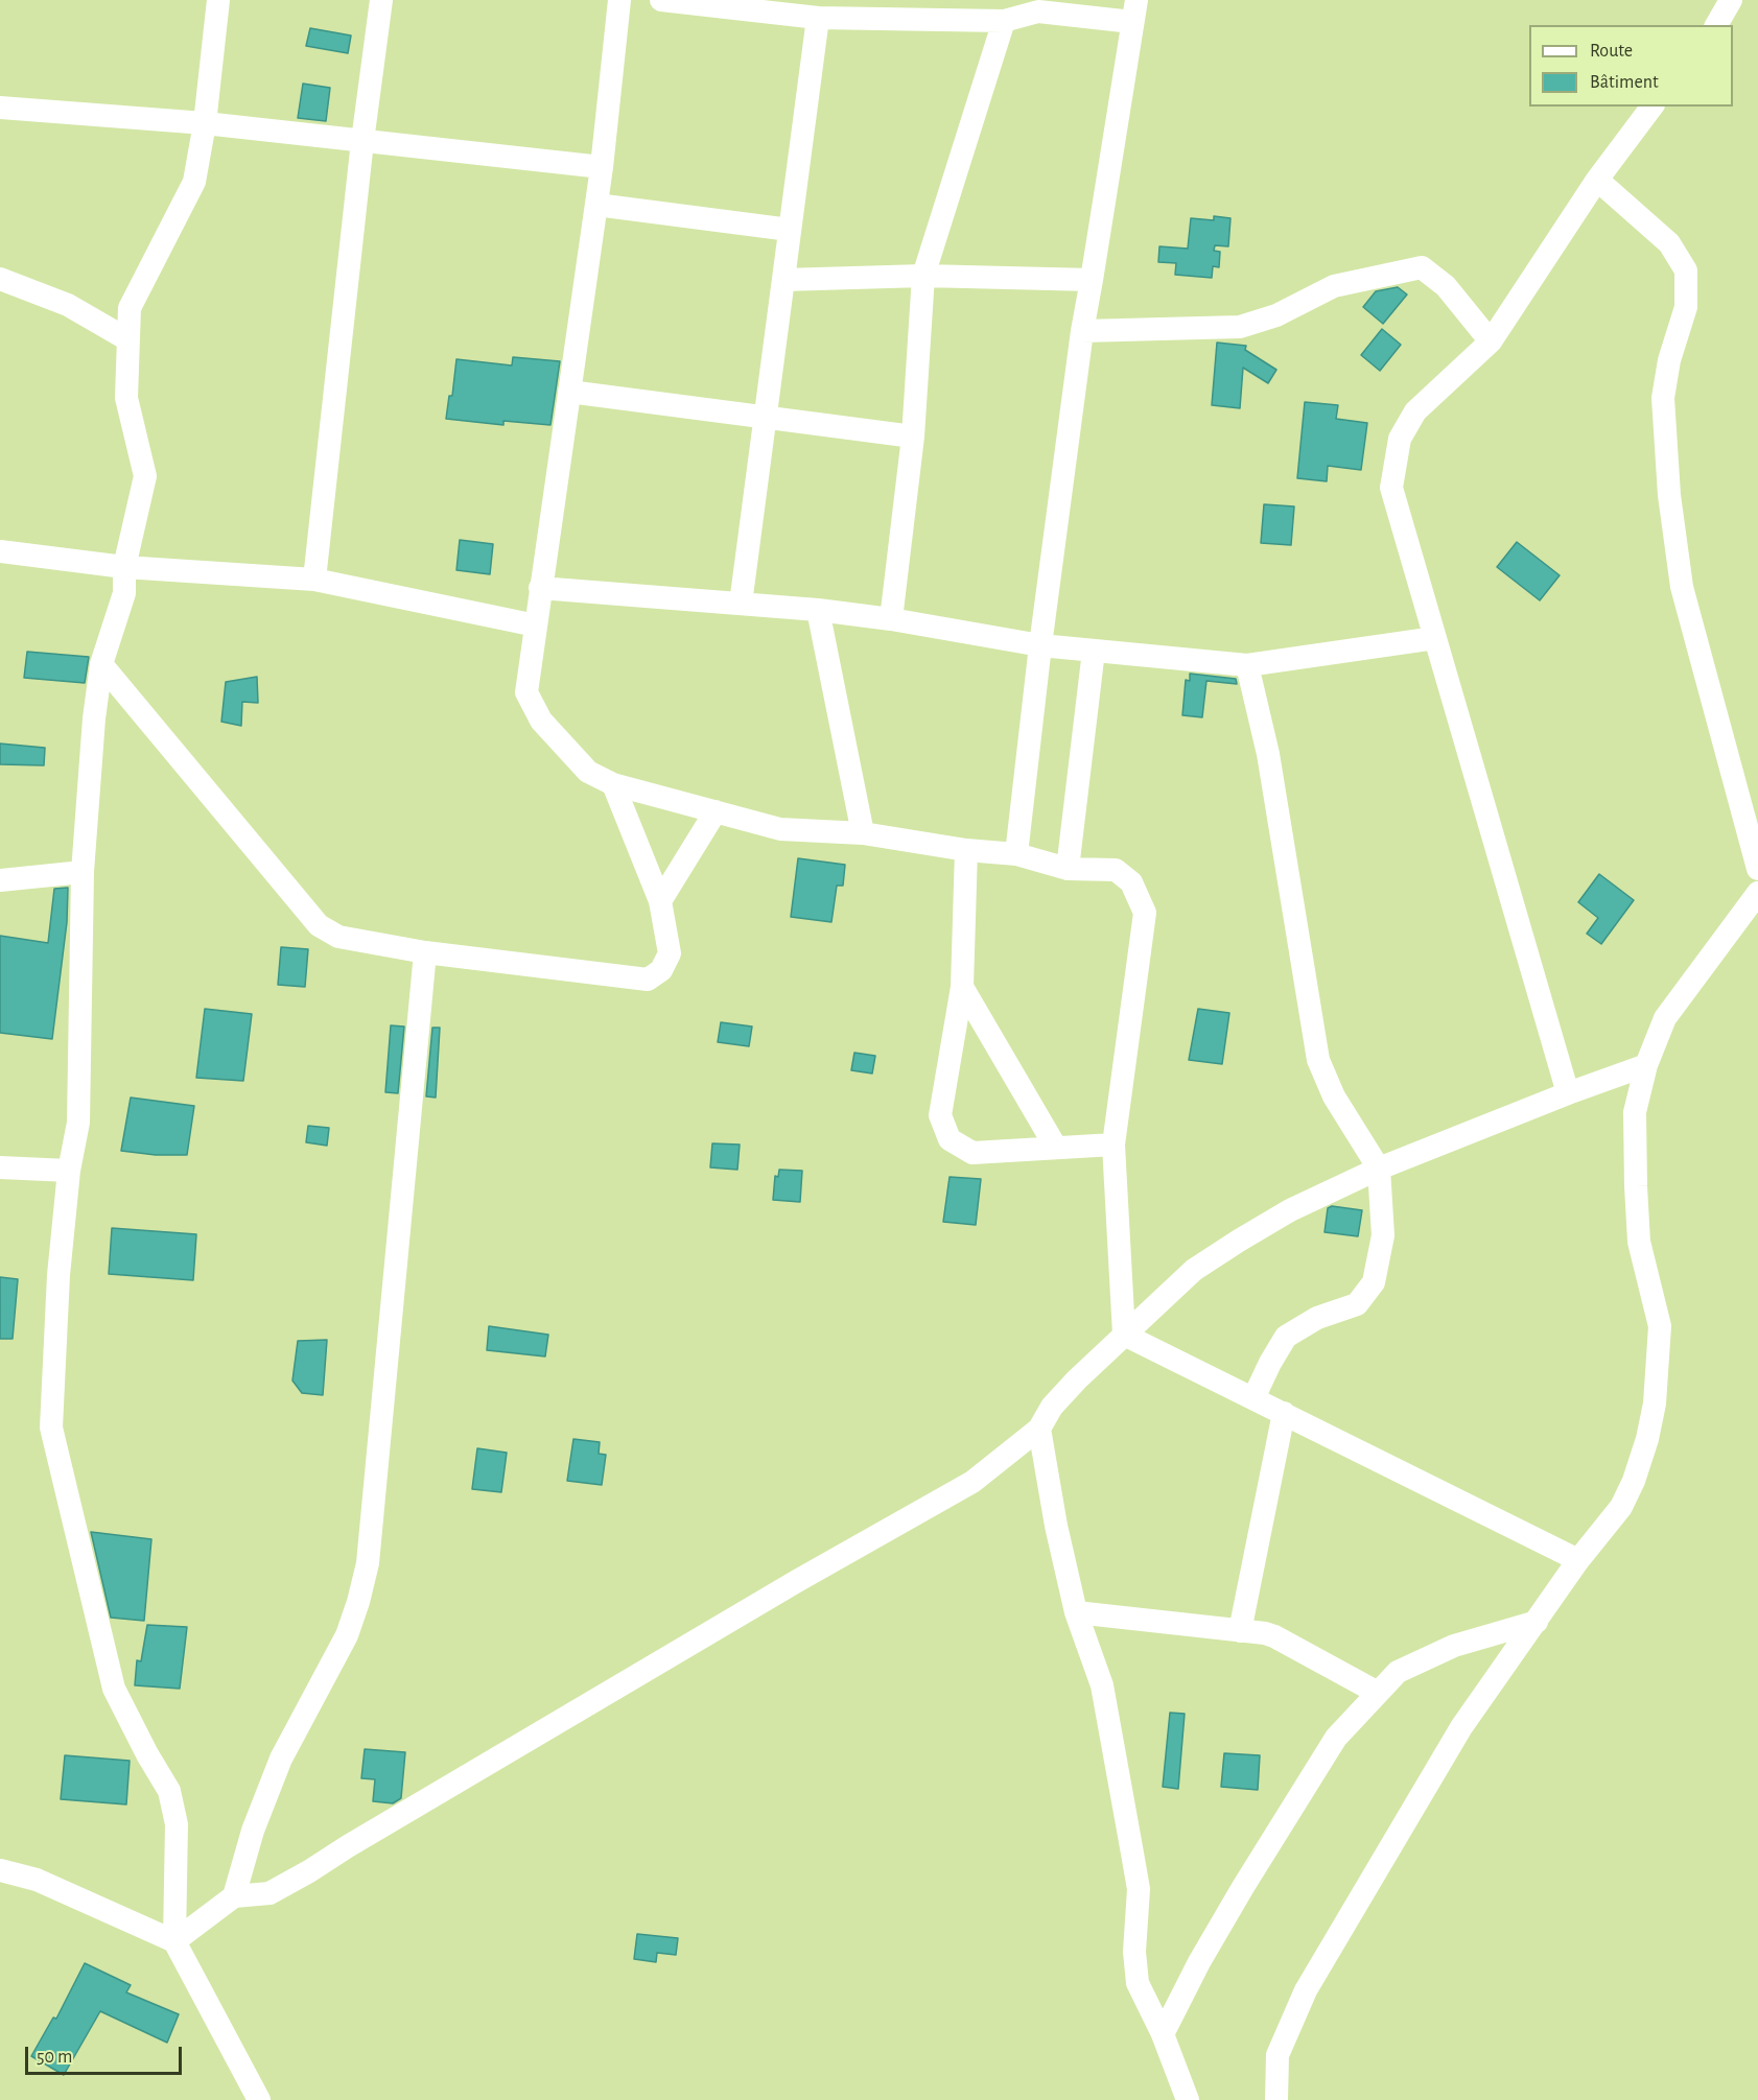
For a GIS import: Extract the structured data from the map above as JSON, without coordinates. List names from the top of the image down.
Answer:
{
  "legend": ["Route", "Bâtiment"],
  "scale_bar": "50 m"
}
